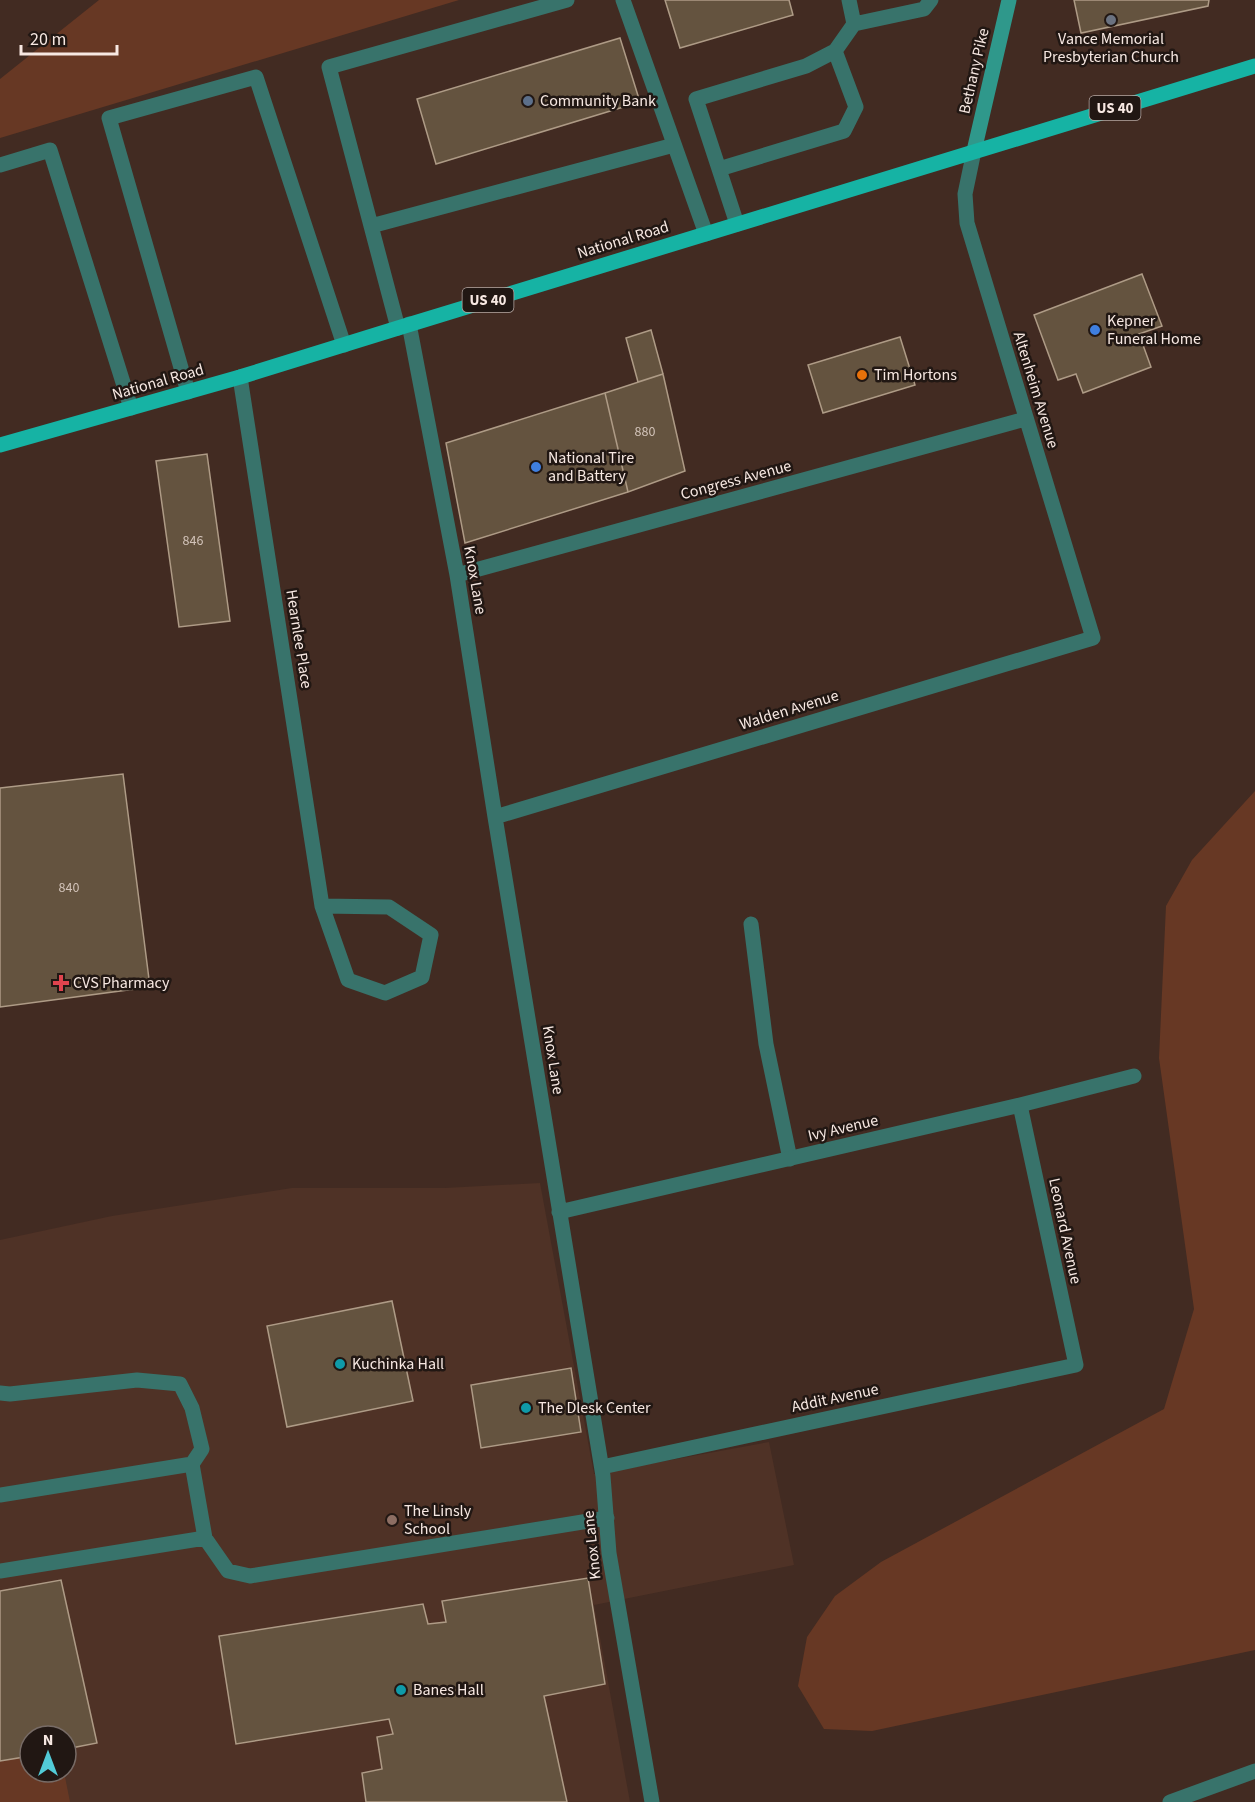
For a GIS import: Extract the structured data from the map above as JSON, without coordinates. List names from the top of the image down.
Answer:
{
  "streets": {
    "main road": ["Bethany Pike", "US 40", "National Road"],
    "street": [
      "Altenheim Avenue",
      "Congress Avenue",
      "Knox Lane",
      "Hearnlee Place",
      "Walden Avenue",
      "Ivy Avenue",
      "Leonard Avenue",
      "Addit Avenue"
    ]
  },
  "crossings": [
    ["Bethany Pike", "National Road"],
    ["Bethany Pike", "Altenheim Avenue"],
    ["National Road", "Altenheim Avenue"],
    ["National Road", "Knox Lane"],
    ["National Road", "Hearnlee Place"],
    ["Altenheim Avenue", "Congress Avenue"],
    ["Altenheim Avenue", "Walden Avenue"],
    ["Congress Avenue", "Knox Lane"],
    ["Knox Lane", "Walden Avenue"],
    ["Knox Lane", "Ivy Avenue"],
    ["Knox Lane", "Addit Avenue"],
    ["Ivy Avenue", "Leonard Avenue"],
    ["Leonard Avenue", "Addit Avenue"]
  ],
  "places": {
    "other": [
      "Vance Memorial Presbyterian Church",
      "Community Bank",
      "Kepner Funeral Home",
      "Tim Hortons",
      "National Tire and Battery",
      "Kuchinka Hall",
      "The Dlesk Center",
      "The Linsly School",
      "Banes Hall"
    ],
    "health": ["CVS Pharmacy"]
  },
  "house_numbers": ["880", "846", "840"],
  "scale_bar": "20 m",
  "north": "top"
}
